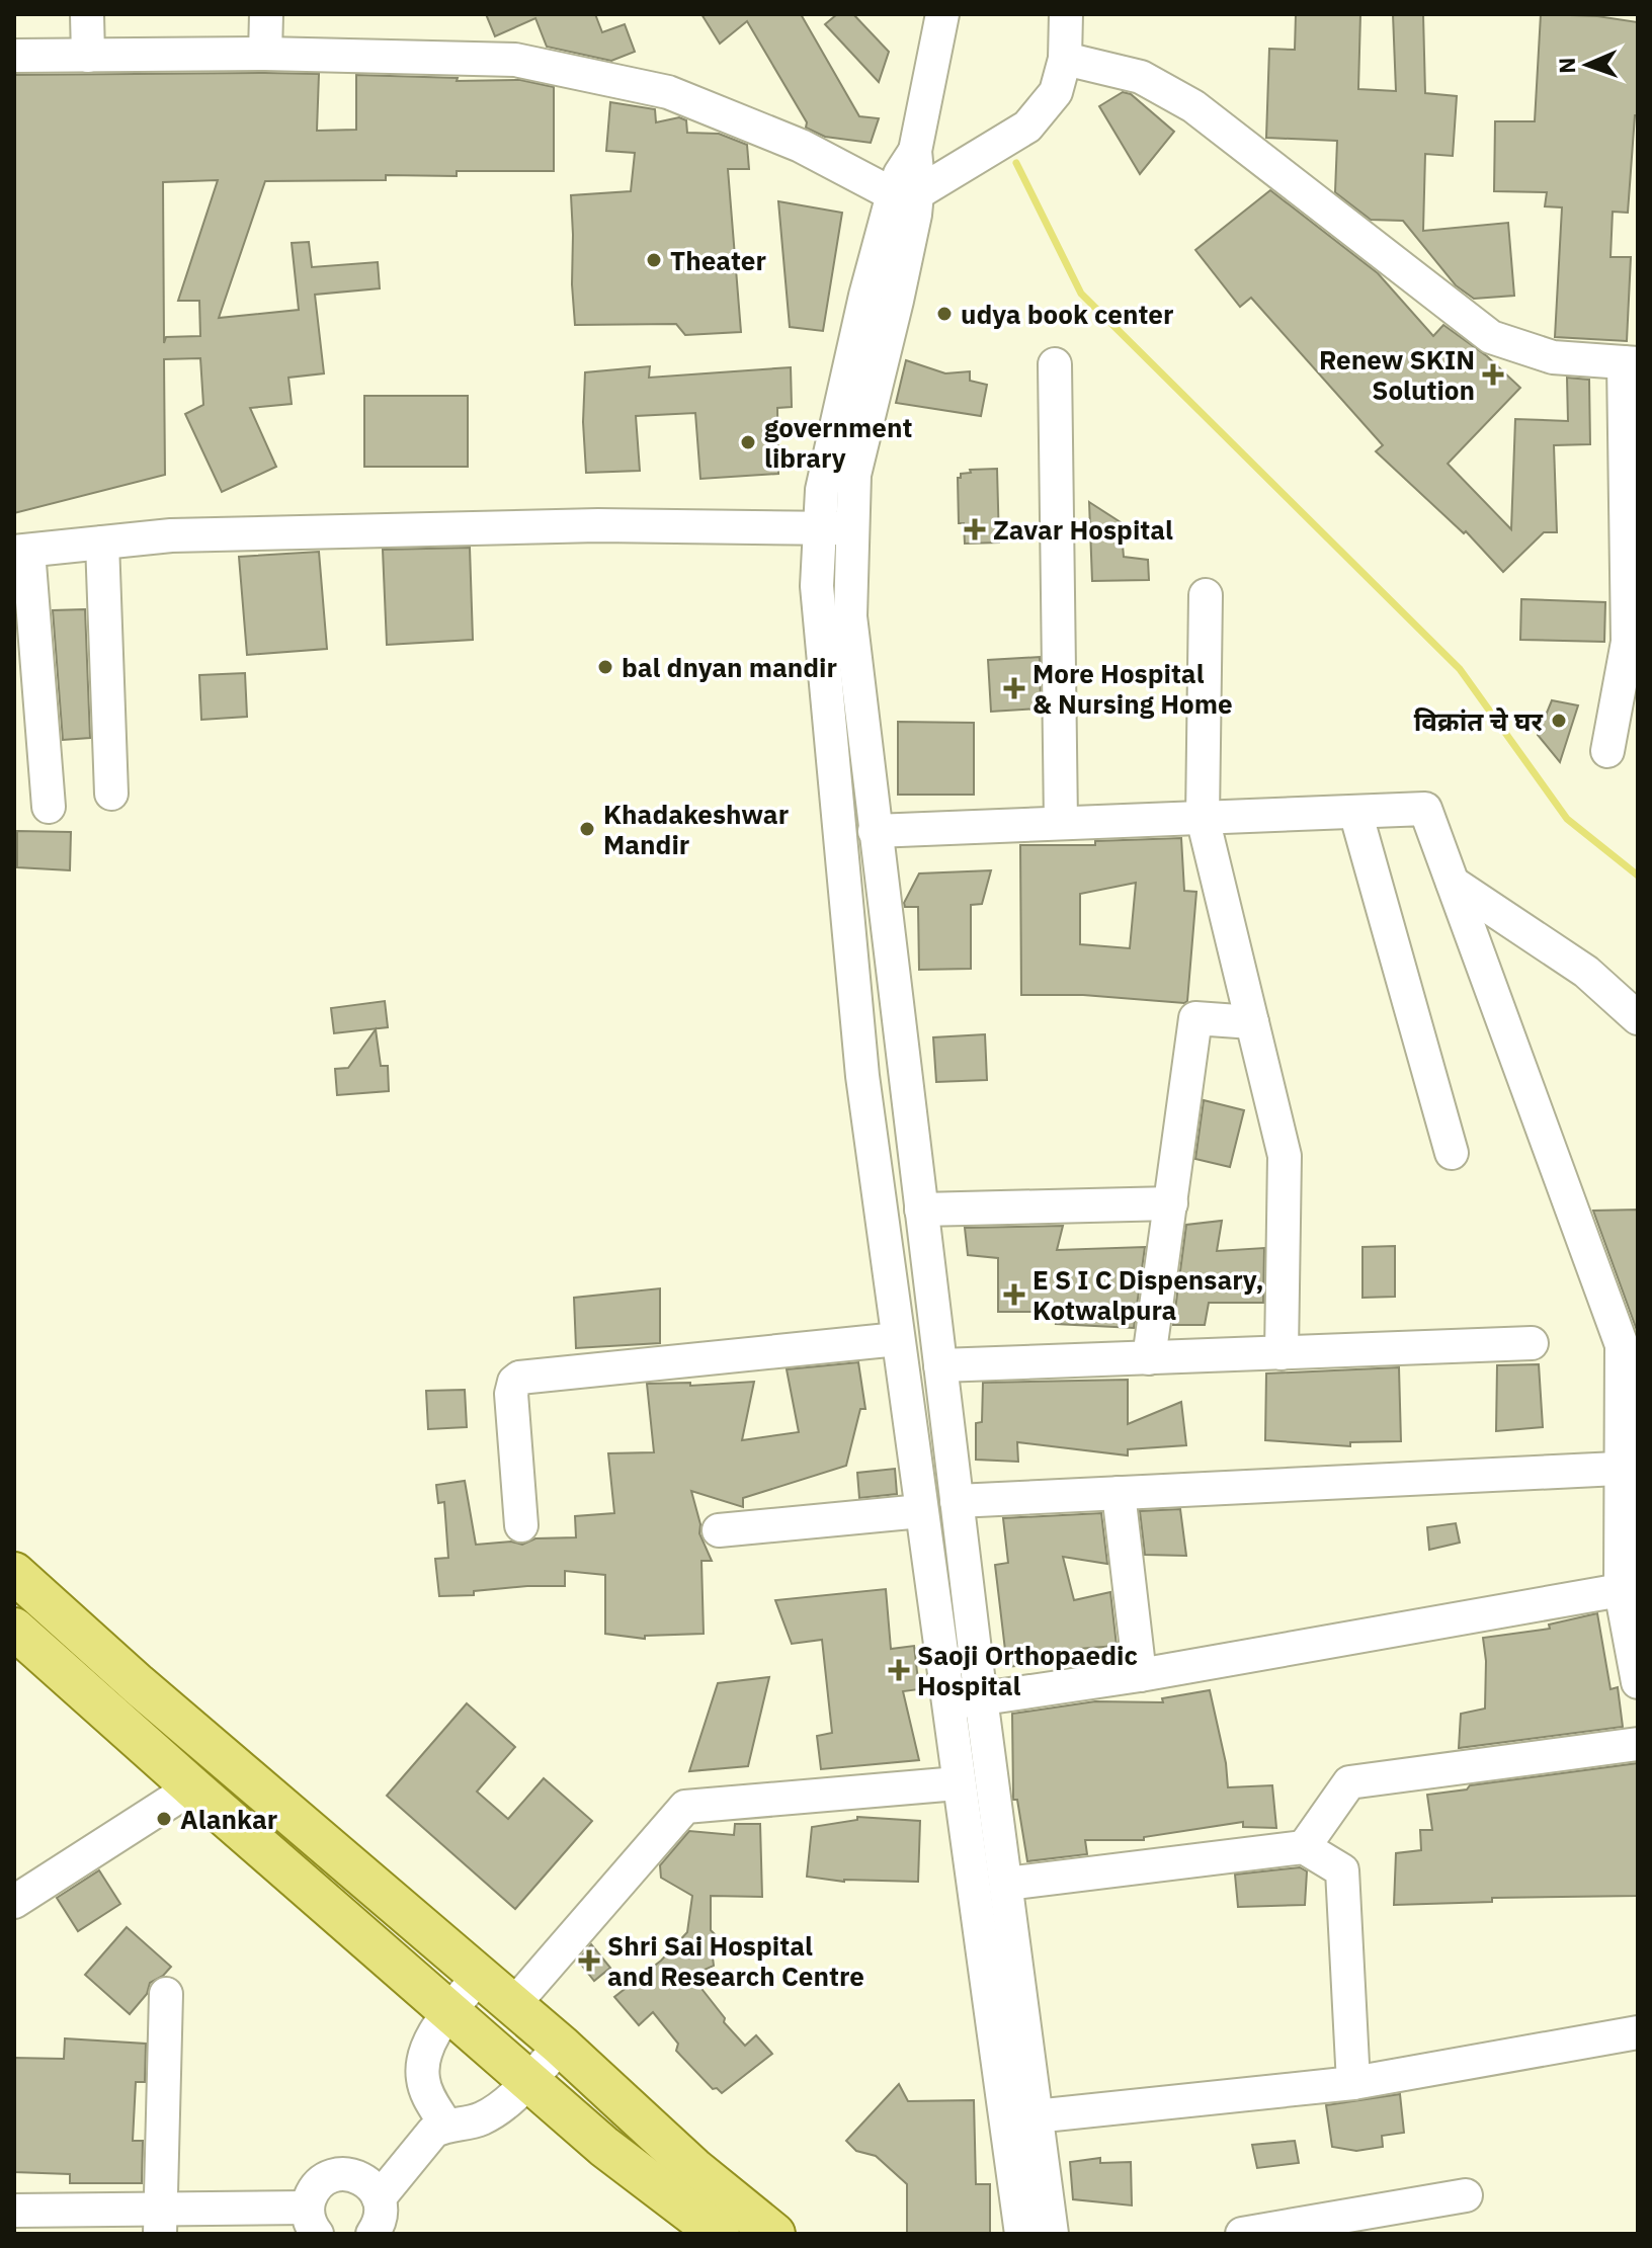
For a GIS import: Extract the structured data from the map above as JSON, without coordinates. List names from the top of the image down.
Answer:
{
  "places": {
    "other": [
      "Theater",
      "udya book center",
      "government library",
      "bal dnyan mandir",
      "विक्रांत चे घर",
      "Khadakeshwar Mandir",
      "Alankar"
    ],
    "health": [
      "Renew SKIN Solution",
      "Zavar Hospital",
      "More Hospital & Nursing Home",
      "E S I C Dispensary, Kotwalpura",
      "Saoji Orthopaedic Hospital",
      "Shri Sai Hospital and Research Centre"
    ]
  },
  "north": "left"
}
